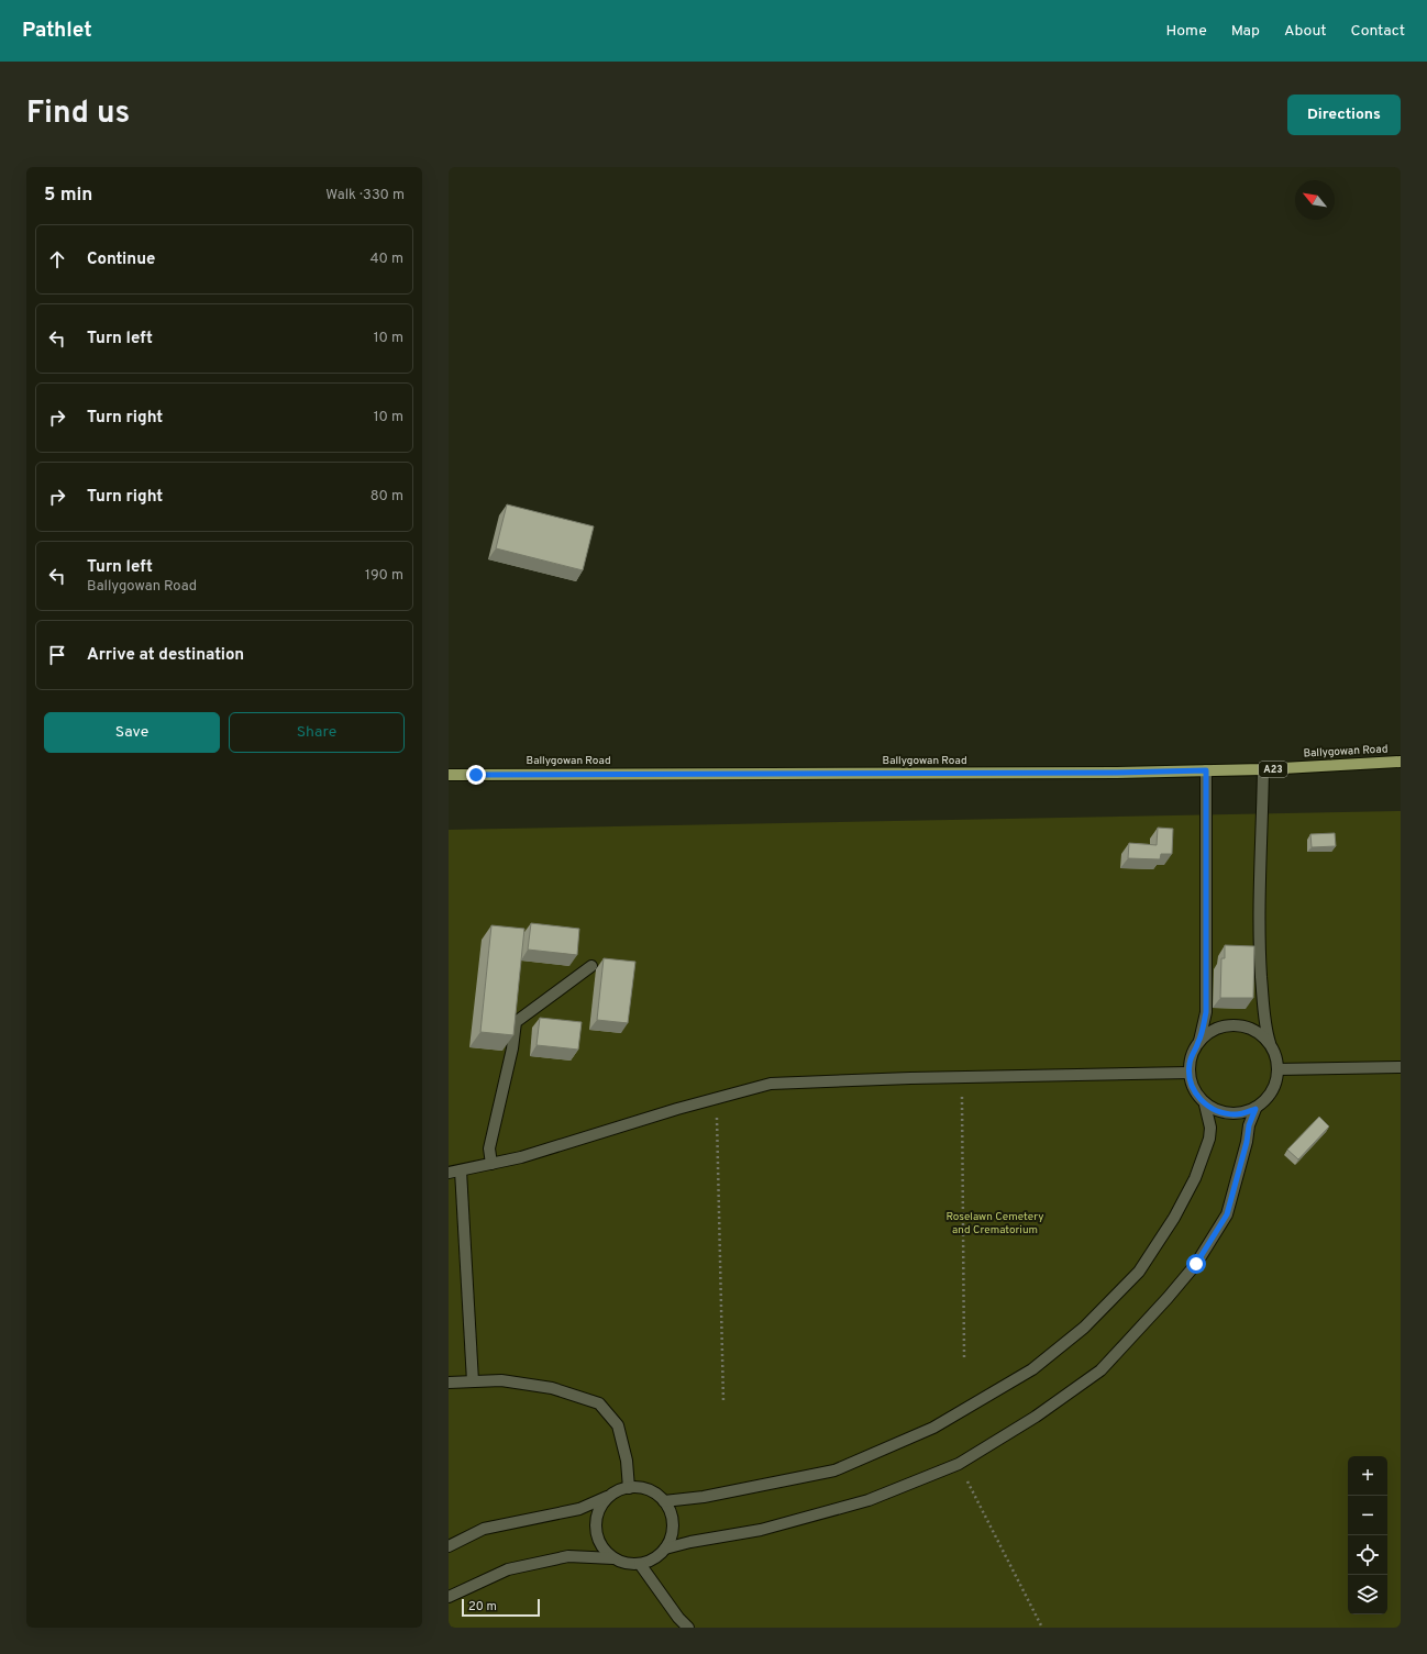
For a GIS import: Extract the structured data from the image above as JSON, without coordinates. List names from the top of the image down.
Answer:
{
  "streets": {
    "main road": ["Ballygowan Road", "A23"]
  },
  "parks": ["Roselawn Cemetery and Crematorium"],
  "scale_bar": "20 m",
  "north": "top left",
  "page": {
    "header": "Pathlet",
    "nav": [
      "Home",
      "Map",
      "About",
      "Contact"
    ],
    "title": "Find us",
    "buttons": [
      "Directions",
      ["Save", "Share"]
    ],
    "heading": ["5 min", "Walk · 330 m"],
    "list": [
      ["Continue", "40 m"],
      ["Turn left", "10 m"],
      ["Turn right", "10 m"],
      ["Turn right", "80 m"],
      ["Turn left", "Ballygowan Road", "190 m"],
      "Arrive at destination"
    ],
    "map_buttons": ["+", "−"],
    "scale": "20 m"
  }
}
